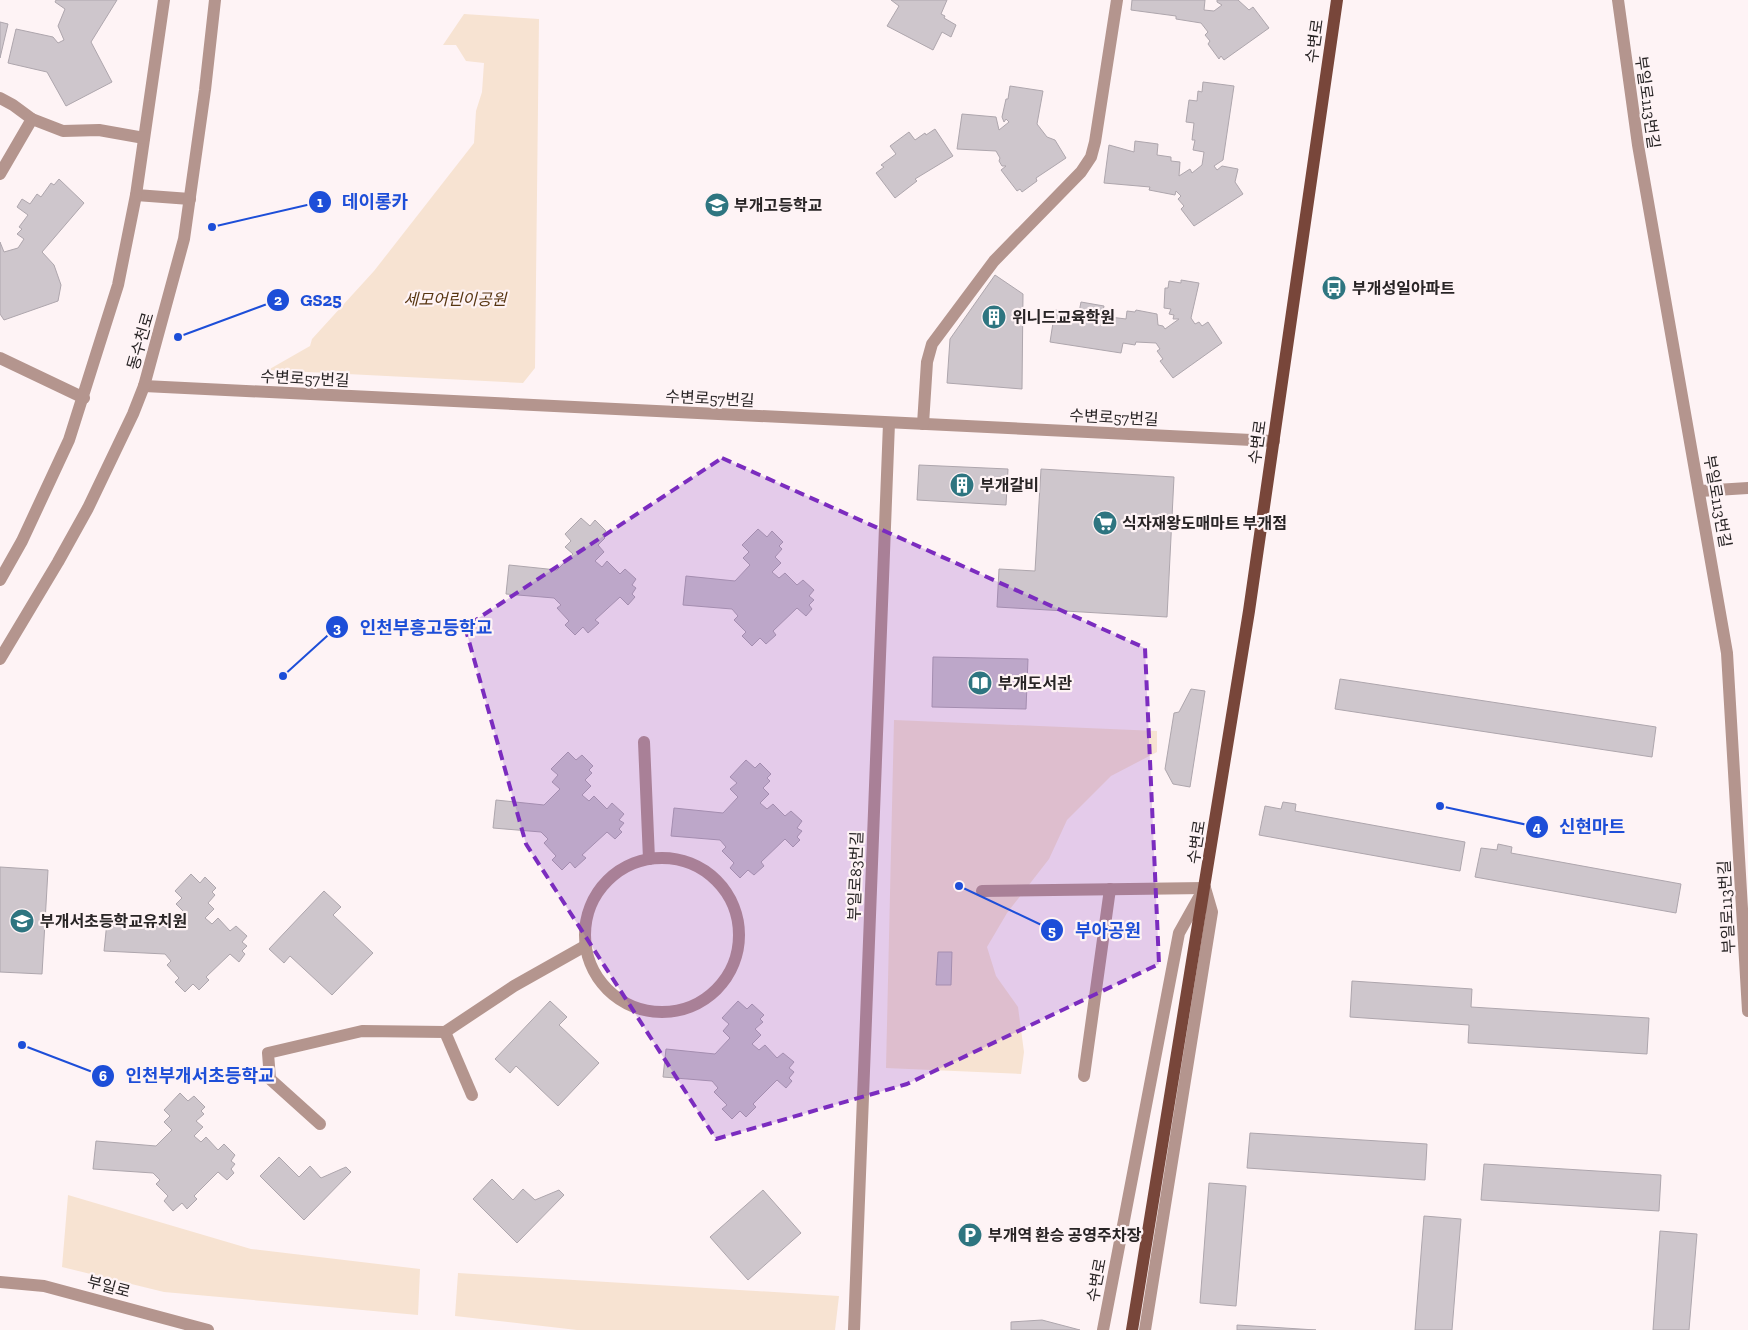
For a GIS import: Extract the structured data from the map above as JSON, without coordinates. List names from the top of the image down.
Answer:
{
  "streets": {
    "main road": ["수변로"],
    "street": [
      "부일로113번길",
      "동수천로",
      "수변로57번길",
      "부일로83번길",
      "부일로"
    ]
  },
  "crossings": [
    ["수변로", "수변로57번길"],
    ["동수천로", "수변로57번길"],
    ["수변로57번길", "부일로83번길"]
  ],
  "parks": ["세모어린이공원"],
  "places": {
    "school or university": ["부개고등학교", "부개서초등학교유치원"],
    "other": [
      "데이롱카",
      "GS25",
      "인천부흥고등학교",
      "신현마트",
      "부아공원",
      "인천부개서초등학교"
    ],
    "bus stop": ["부개성일아파트"],
    "building": ["위니드교육학원", "부개갈비"],
    "supermarket": ["식자재왕도매마트 부개점"],
    "library": ["부개도서관"],
    "parking": ["부개역 환승 공영주차장"]
  }
}
